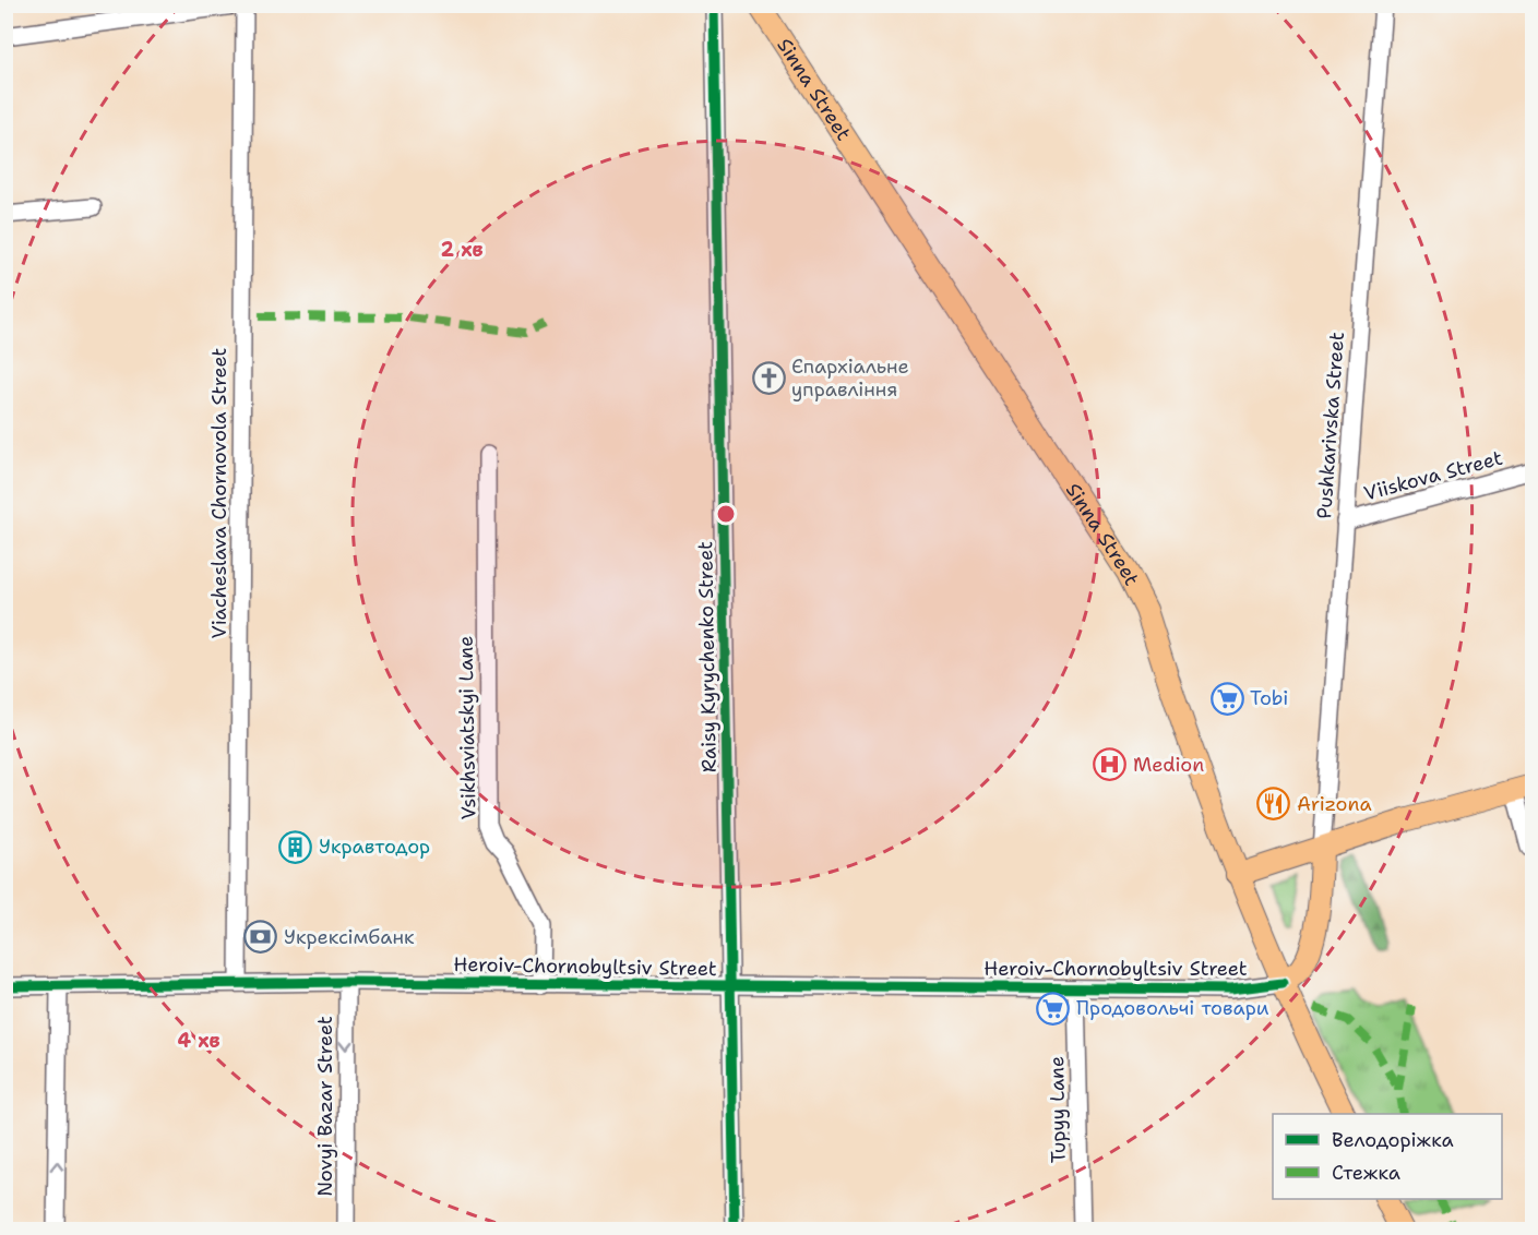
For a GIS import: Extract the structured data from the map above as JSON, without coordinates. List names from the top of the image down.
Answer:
{
  "streets": {
    "main road": ["Sinna Street"],
    "street": [
      "Pushkarivska Street",
      "Viiskova Street",
      "Viacheslava Chornovola Street",
      "Raisy Kyrychenko Street",
      "Vsikhsviatskyi Lane",
      "Heroiv-Chornobyltsiv Street",
      "Novyi Bazar Street",
      "Tupyy Lane"
    ]
  },
  "crossings": [
    ["Sinna Street", "Heroiv-Chornobyltsiv Street"],
    ["Pushkarivska Street", "Viiskova Street"],
    ["Viacheslava Chornovola Street", "Heroiv-Chornobyltsiv Street"],
    ["Raisy Kyrychenko Street", "Heroiv-Chornobyltsiv Street"],
    ["Vsikhsviatskyi Lane", "Heroiv-Chornobyltsiv Street"],
    ["Heroiv-Chornobyltsiv Street", "Novyi Bazar Street"],
    ["Heroiv-Chornobyltsiv Street", "Tupyy Lane"]
  ],
  "one_way": ["Novyi Bazar Street"],
  "places": {
    "church": ["Єпархіальне управління"],
    "supermarket": ["Tobi", "Продовольчі товари"],
    "hospital": ["Medion"],
    "restaurant": ["Arizona"],
    "building": ["Укравтодор"],
    "bank": ["Укрексімбанк"]
  },
  "legend": ["Велодоріжка", "Стежка"],
  "rings": ["2 хв", "4 хв"]
}
